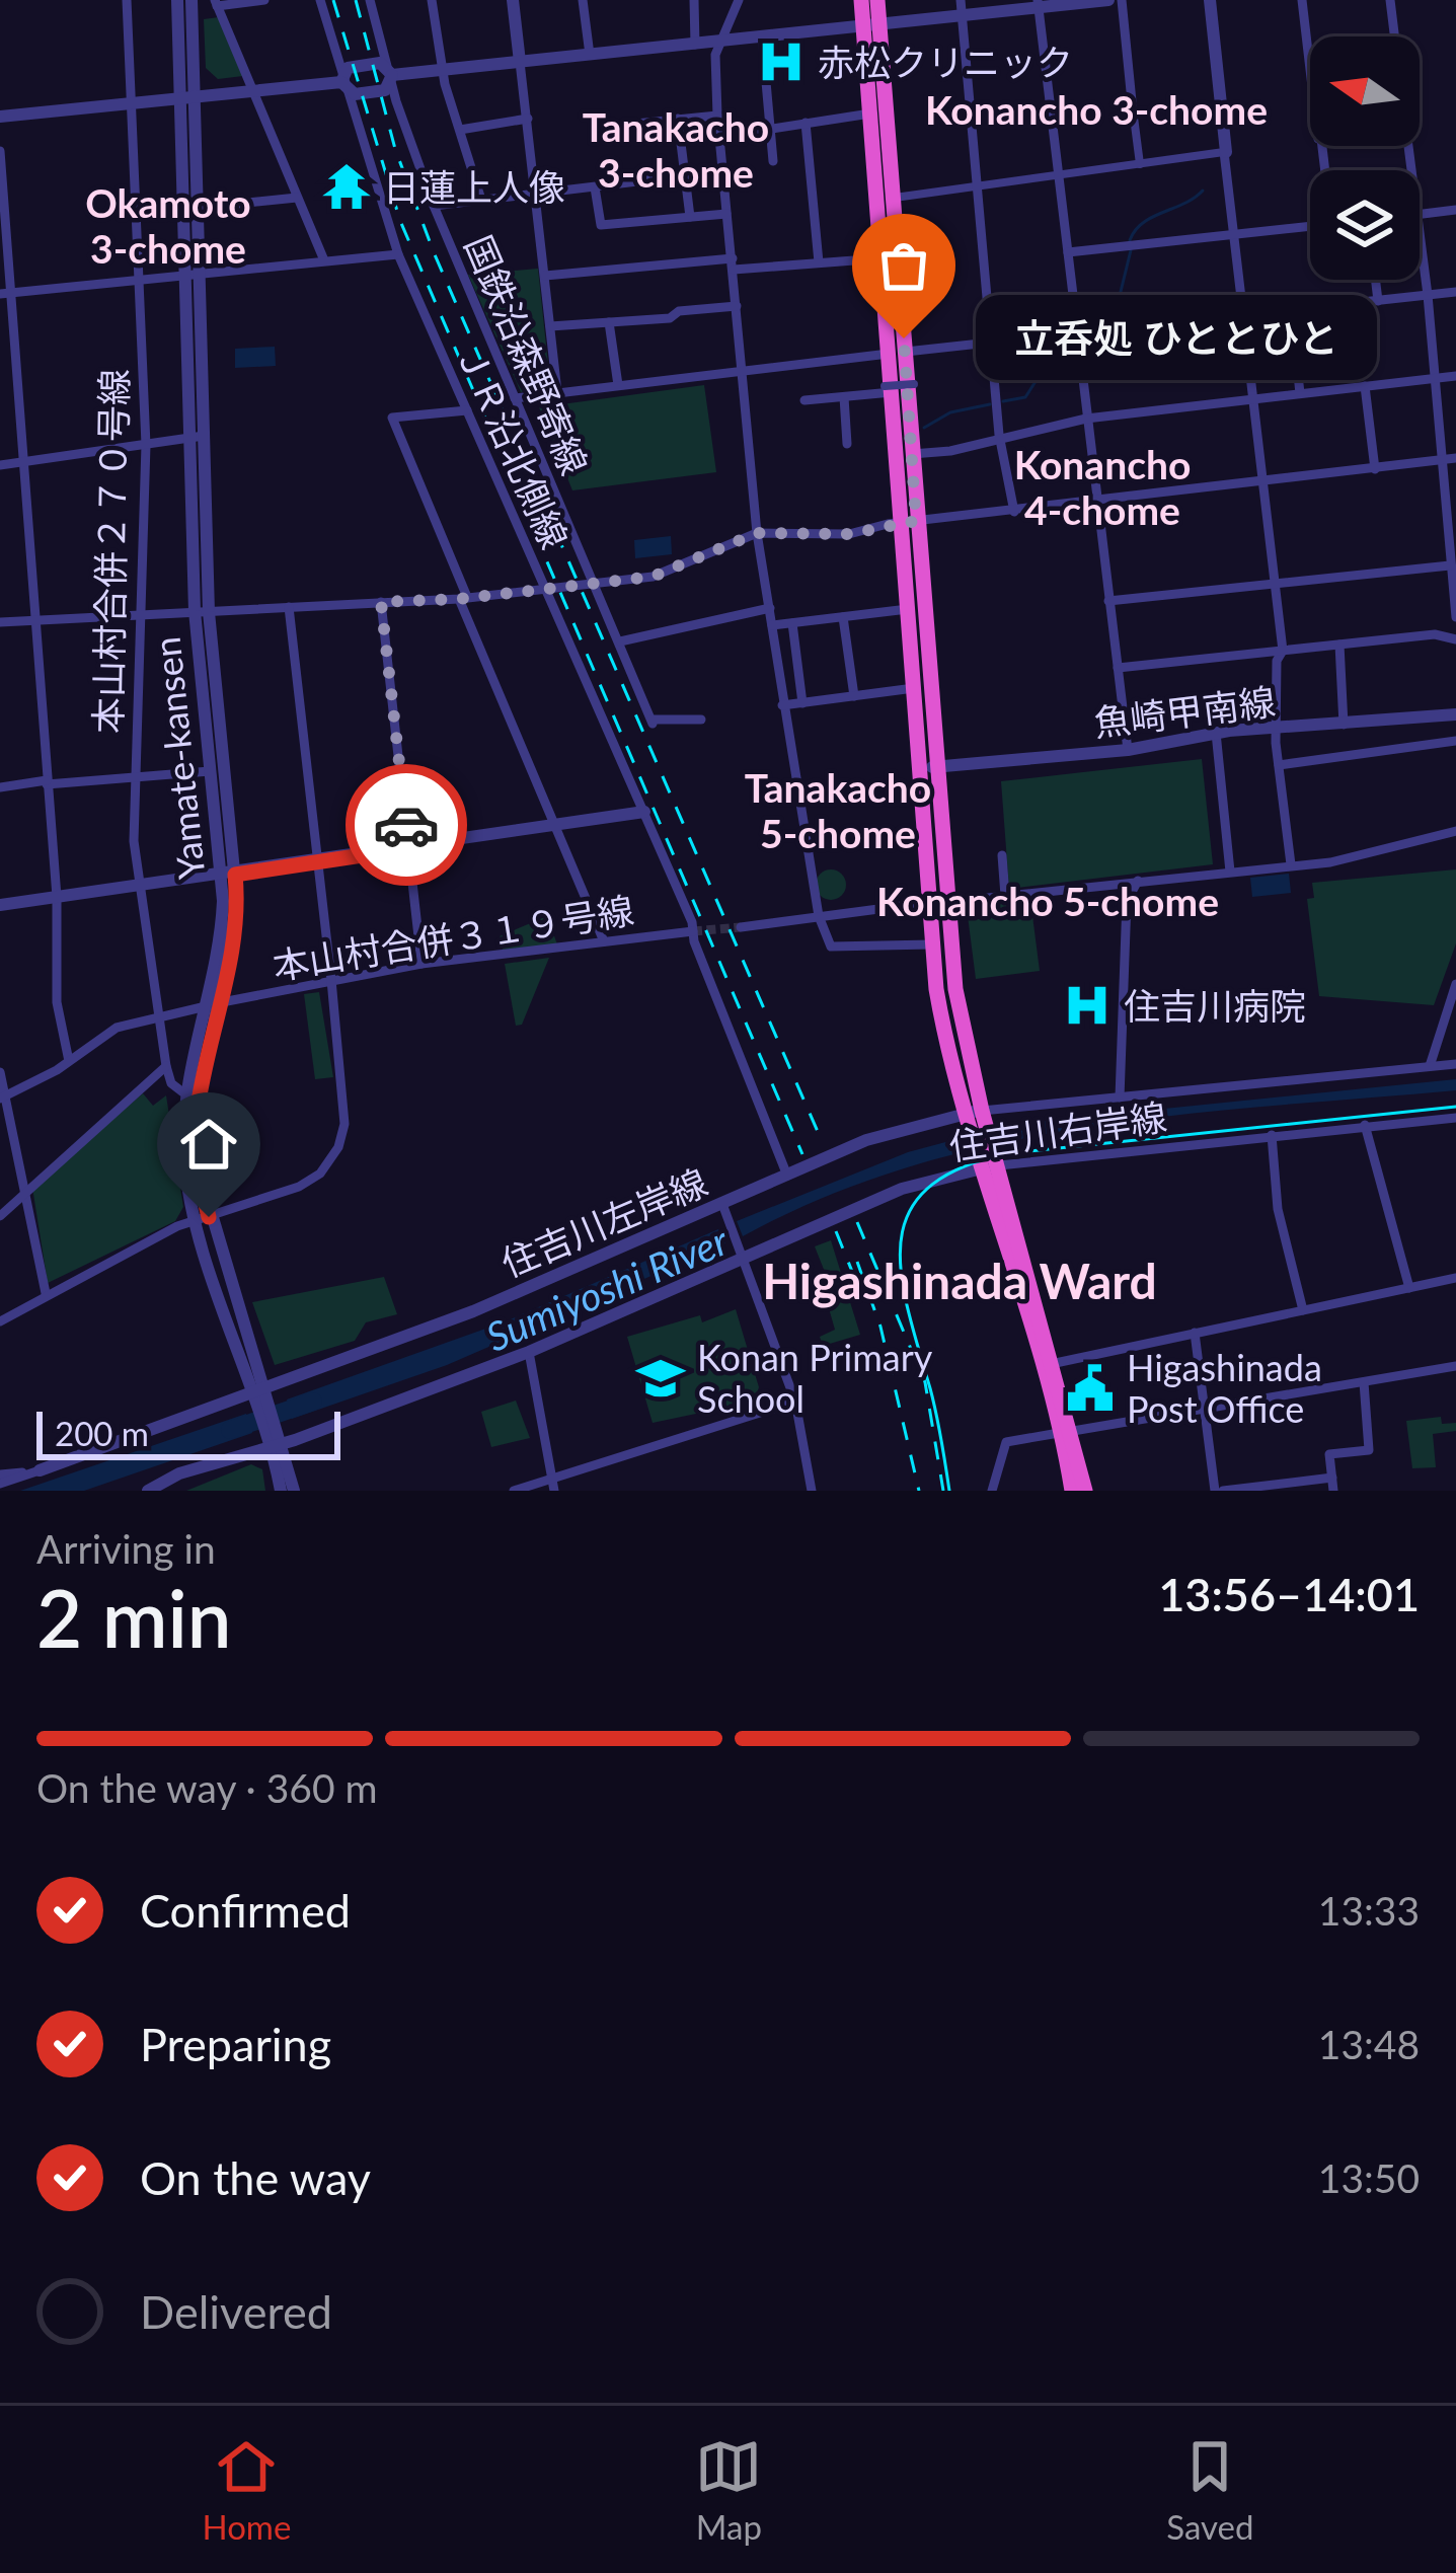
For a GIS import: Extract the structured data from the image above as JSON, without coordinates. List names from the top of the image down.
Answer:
{
  "streets": {
    "street": [
      "国鉄沿森野寄線",
      "ＪＲ沿北側線",
      "本山村合併２７０号線",
      "魚崎甲南線",
      "Yamate-kansen",
      "本山村合併３１９号線",
      "住吉川右岸線",
      "住吉川左岸線"
    ]
  },
  "crossings": [
    ["ＪＲ沿北側線", "本山村合併３１９号線"],
    ["ＪＲ沿北側線", "住吉川左岸線"],
    ["本山村合併２７０号線", "Yamate-kansen"],
    ["Yamate-kansen", "本山村合併３１９号線"],
    ["Yamate-kansen", "住吉川右岸線"],
    ["Yamate-kansen", "住吉川左岸線"]
  ],
  "districts": [
    "Konancho 3-chome",
    "Tanakacho 3-chome",
    "Okamoto 3-chome",
    "Konancho 4-chome",
    "Tanakacho 5-chome",
    "Konancho 5-chome",
    "Higashinada Ward"
  ],
  "water": ["Sumiyoshi River"],
  "places": {
    "hospital": ["赤松クリニック", "住吉川病院"],
    "temple": ["日蓮上人像"],
    "other": ["立呑処 ひととひと"],
    "school or university": ["Konan Primary School"],
    "public building": ["Higashinada Post Office"]
  },
  "scale_bar": "200 m",
  "north": "left",
  "page": {
    "bubble": "立呑処 ひととひと",
    "scale": "200 m",
    "heading": ["2 min", "Arriving in", "13:56–14:01"],
    "bar": "On the way · 360 m",
    "list": [
      ["Confirmed", "13:33"],
      ["Preparing", "13:48"],
      ["On the way", "13:50"],
      "Delivered"
    ],
    "tabs": ["Home", "Map", "Saved"]
  }
}
